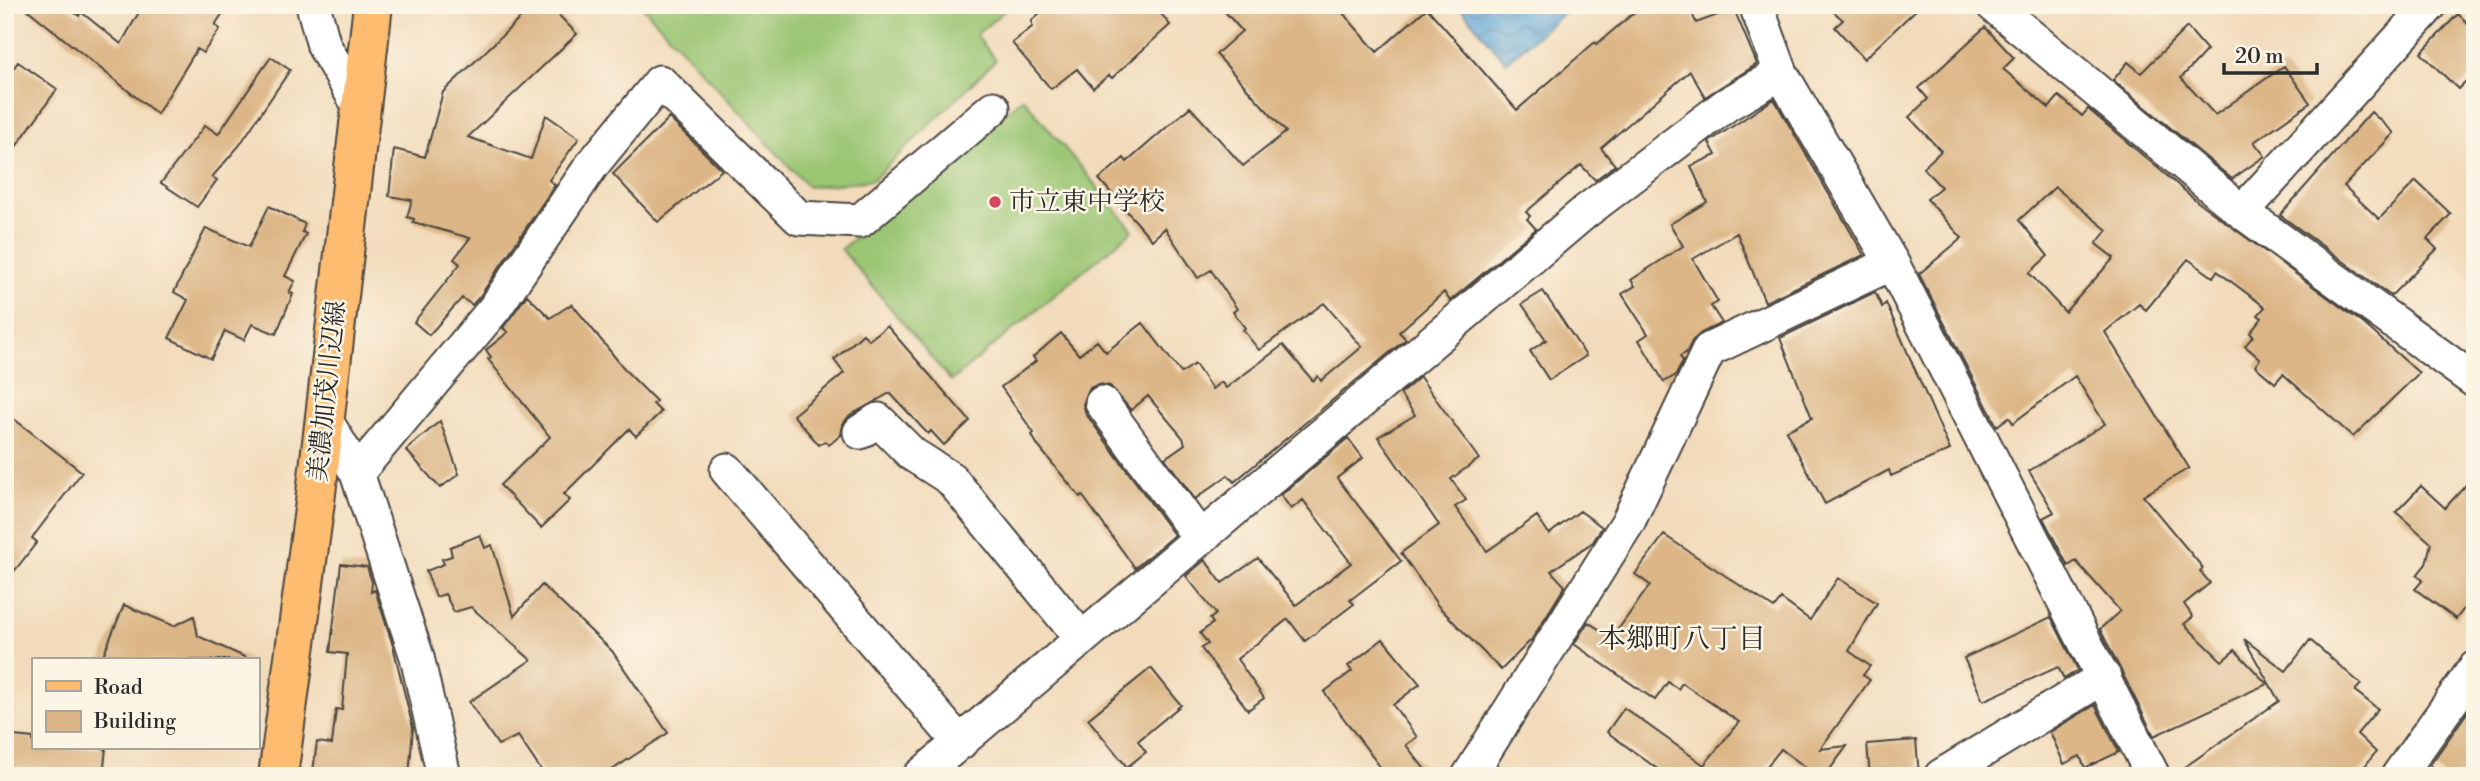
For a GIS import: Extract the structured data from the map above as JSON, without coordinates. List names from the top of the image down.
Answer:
{
  "streets": {
    "main road": ["美濃加茂川辺線"]
  },
  "districts": ["本郷町八丁目"],
  "places": ["市立東中学校"],
  "legend": ["Road", "Building"],
  "scale_bar": "20 m"
}
